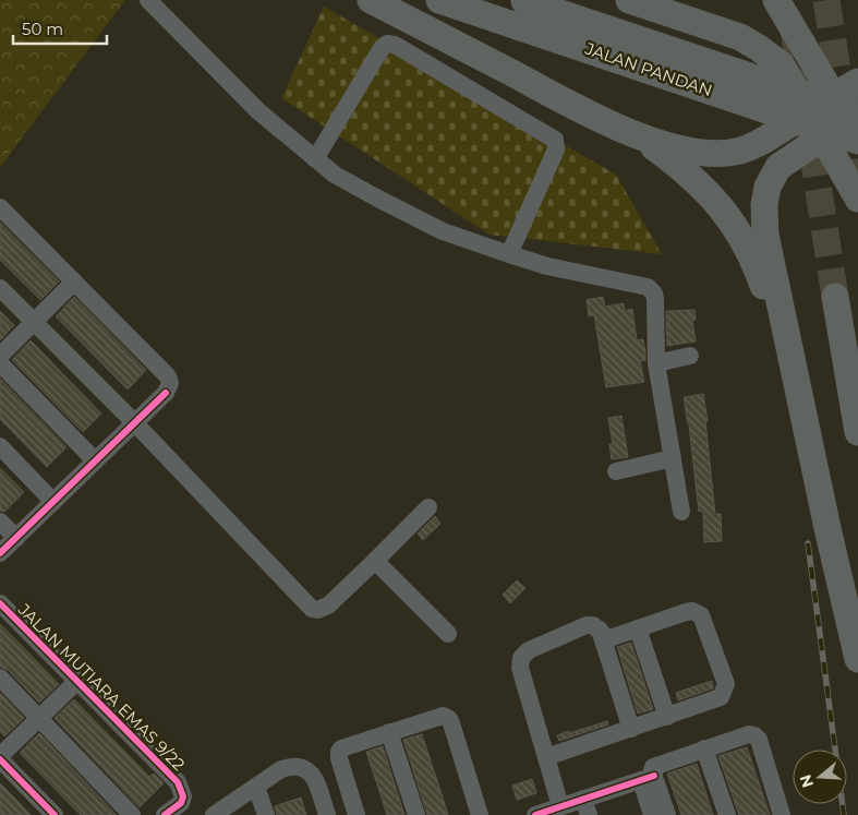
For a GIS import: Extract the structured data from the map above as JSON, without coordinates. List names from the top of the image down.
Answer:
{
  "streets": {
    "highway": ["JALAN PANDAN"],
    "street": ["JALAN MUTIARA EMAS 9/22"]
  },
  "scale_bar": "50 m",
  "north": "left"
}
